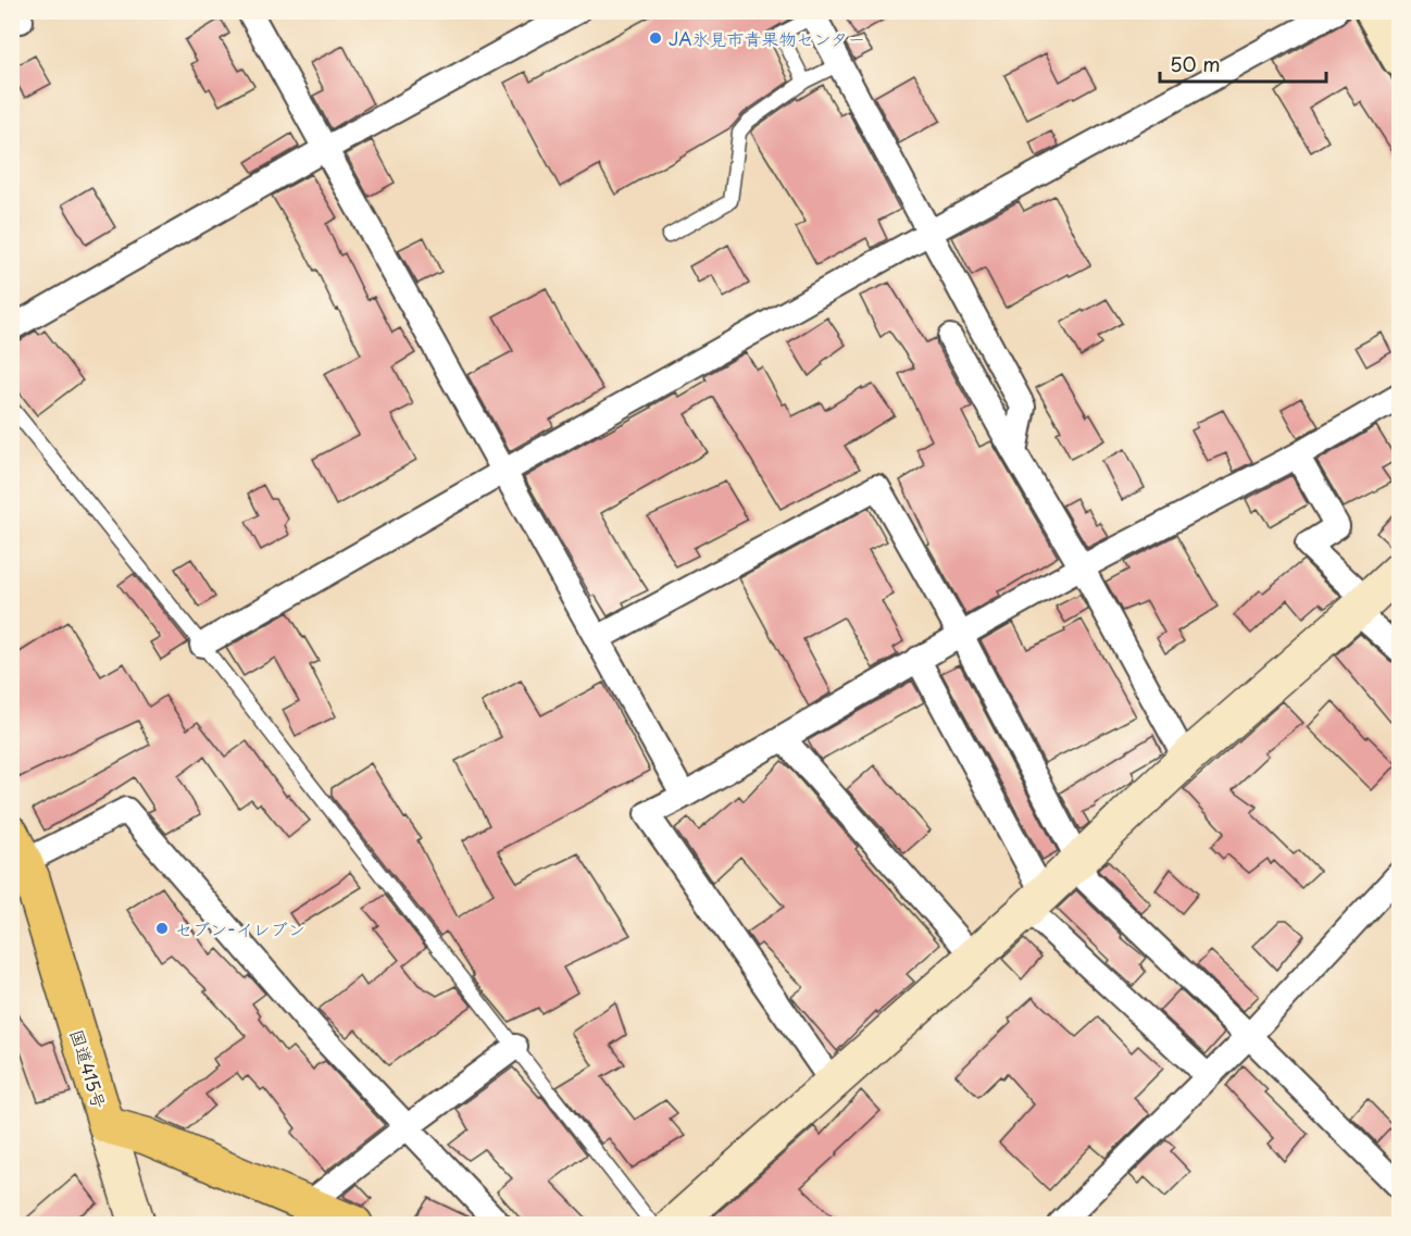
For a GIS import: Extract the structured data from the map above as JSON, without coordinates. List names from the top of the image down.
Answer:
{
  "streets": {
    "highway": ["国道415号"]
  },
  "places": ["JA氷見市青果物センター", "セブン-イレブン"],
  "scale_bar": "50 m"
}
